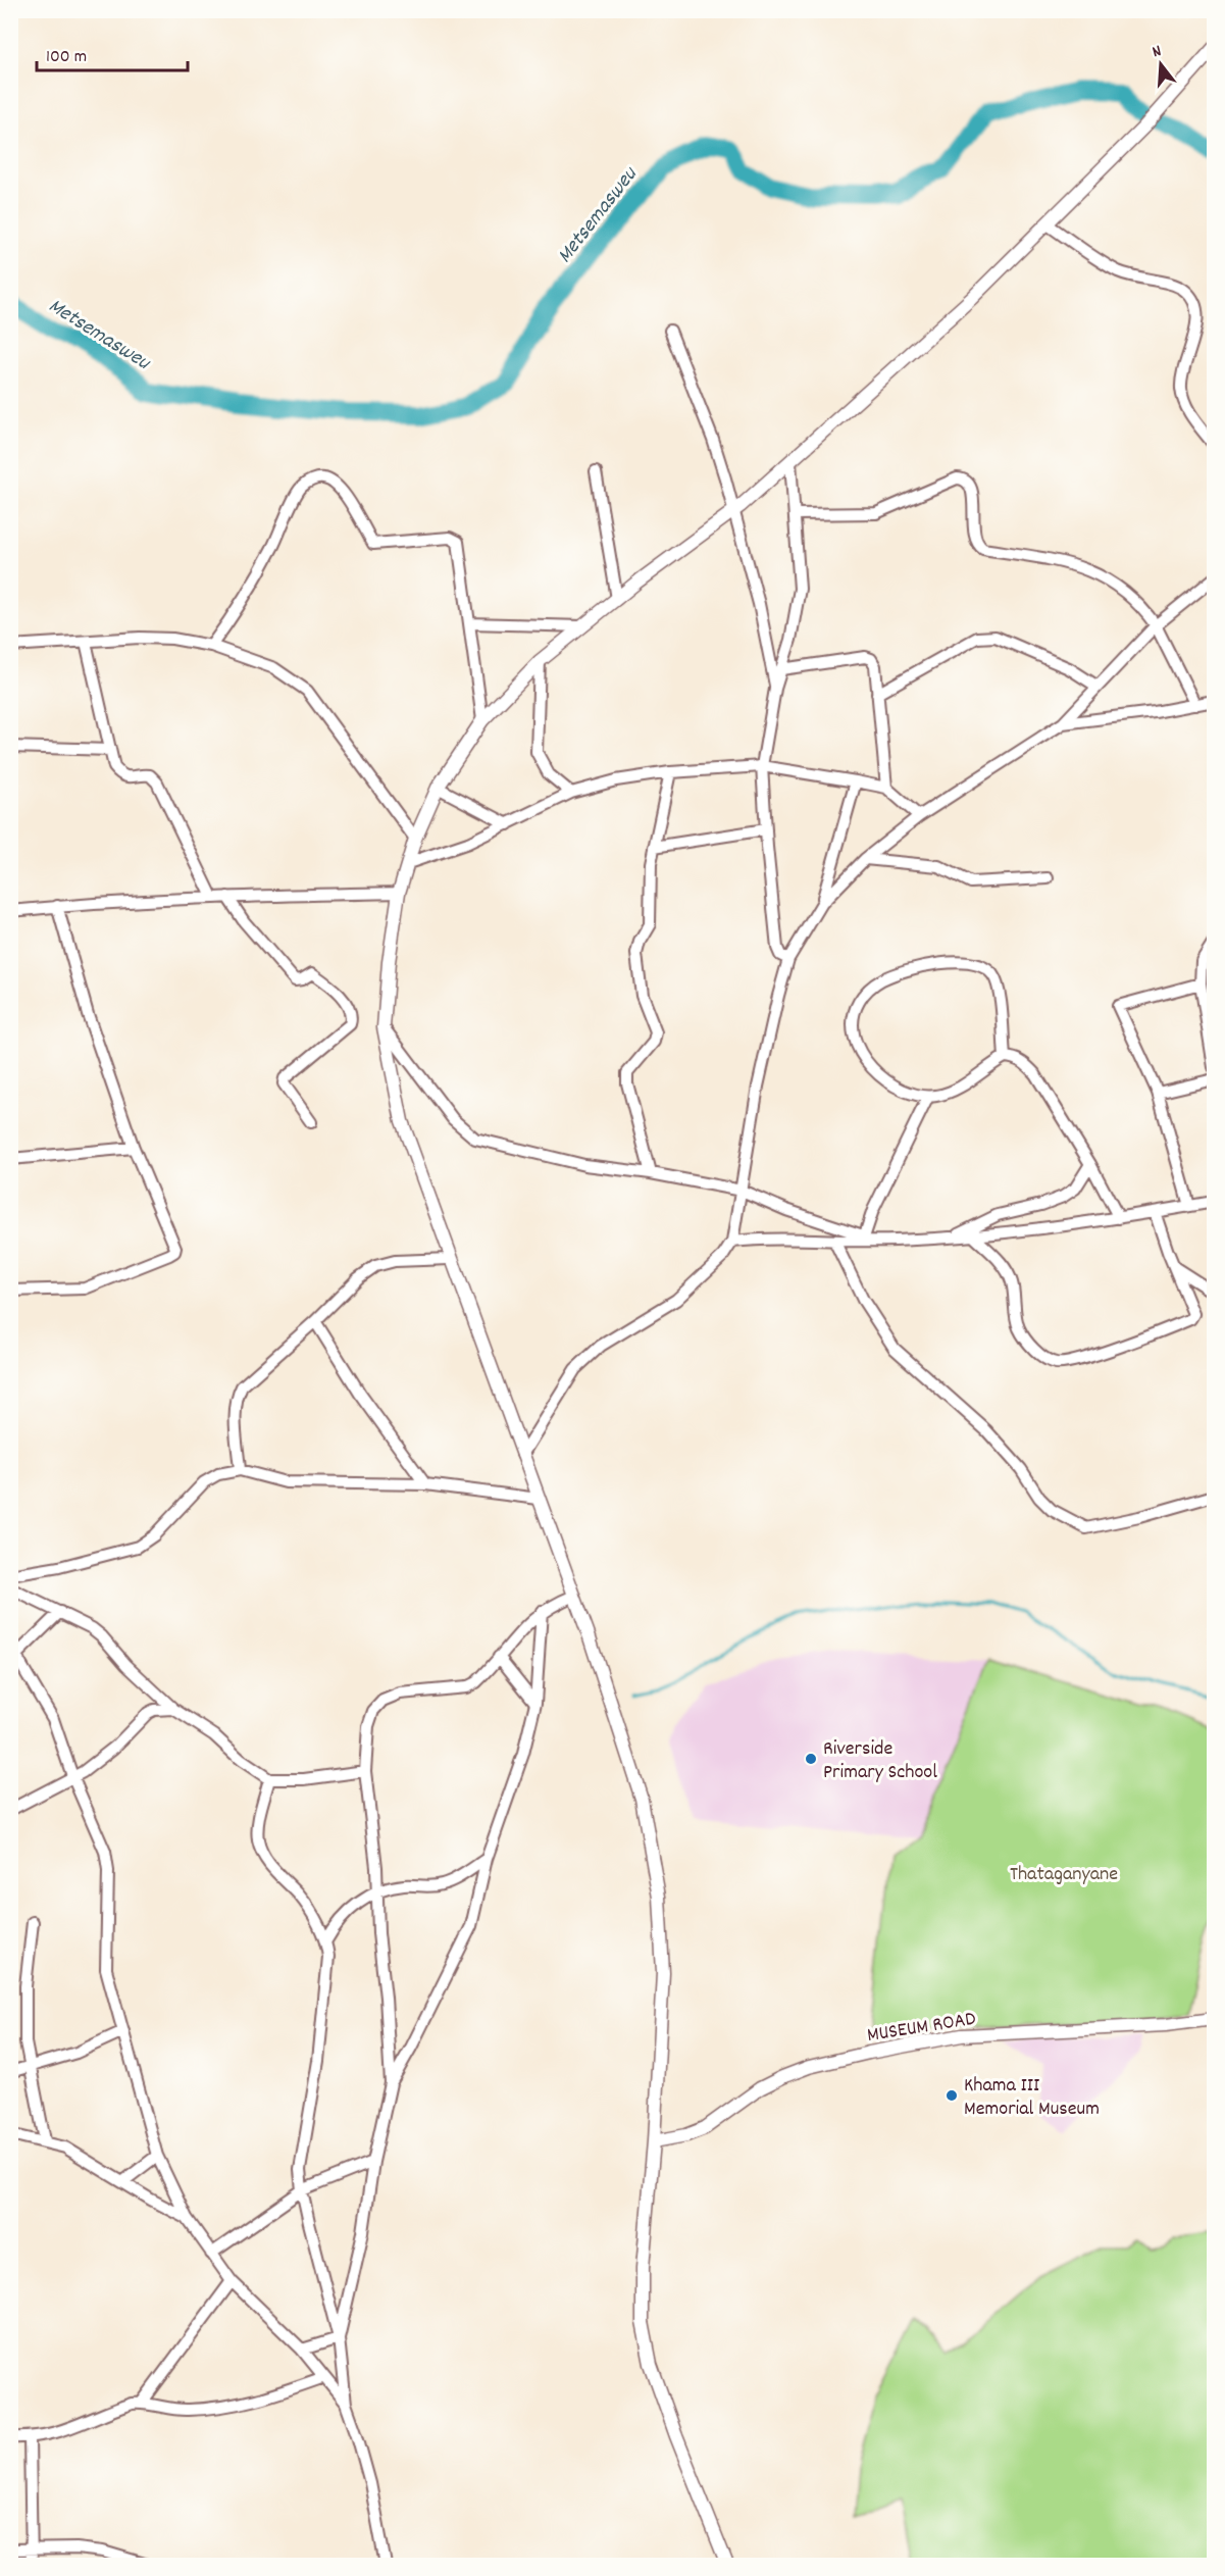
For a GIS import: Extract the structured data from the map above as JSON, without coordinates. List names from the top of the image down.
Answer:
{
  "streets": {
    "street": ["MUSEUM ROAD"]
  },
  "water": ["Metsemasweu"],
  "parks": ["Thataganyane"],
  "places": ["Riverside Primary School", "Khama III Memorial Museum"],
  "scale_bar": "100 m",
  "north": "top"
}
